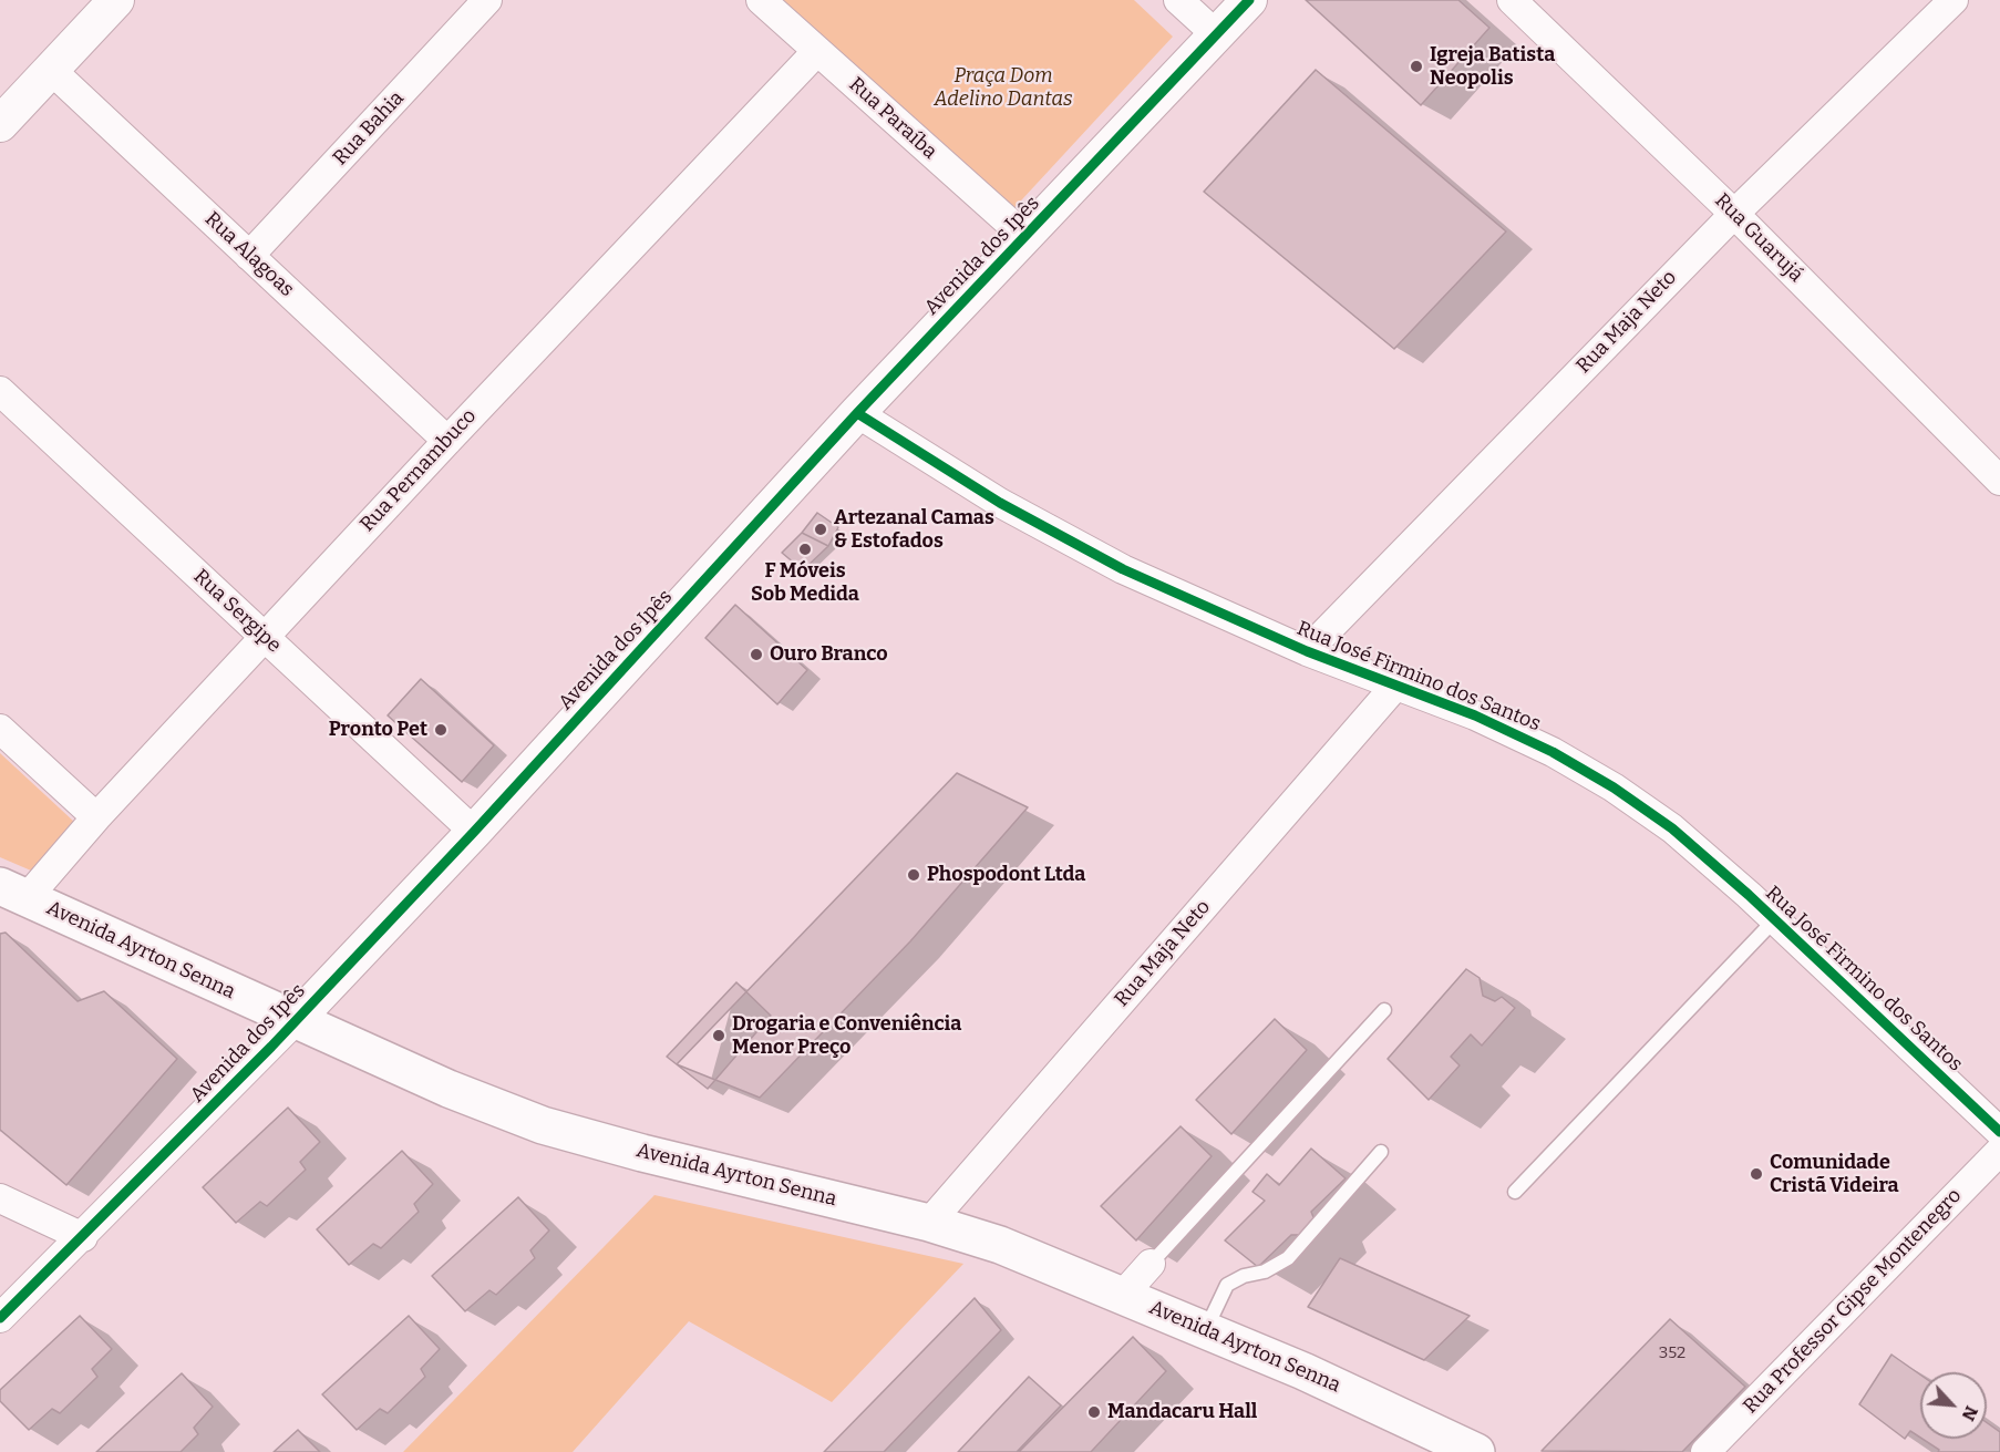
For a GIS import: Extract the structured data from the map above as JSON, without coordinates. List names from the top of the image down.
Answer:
{
  "streets": {
    "main road": ["Avenida Ayrton Senna"],
    "street": [
      "Rua Paraíba",
      "Rua Bahia",
      "Rua Guarujá",
      "Rua Alagoas",
      "Avenida dos Ipês",
      "Rua Maja Neto",
      "Rua Pernambuco",
      "Rua Sergipe",
      "Rua José Firmino dos Santos",
      "Rua Professor Gipse Montenegro"
    ]
  },
  "crossings": [
    ["Rua Paraíba", "Avenida dos Ipês"],
    ["Rua Paraíba", "Rua Pernambuco"],
    ["Rua Bahia", "Rua Alagoas"],
    ["Rua Guarujá", "Rua Maja Neto"],
    ["Rua Alagoas", "Rua Pernambuco"],
    ["Avenida dos Ipês", "Rua Sergipe"],
    ["Avenida dos Ipês", "Rua José Firmino dos Santos"],
    ["Avenida dos Ipês", "Avenida Ayrton Senna"],
    ["Rua Maja Neto", "Rua José Firmino dos Santos"],
    ["Rua Maja Neto", "Avenida Ayrton Senna"],
    ["Rua Pernambuco", "Rua Sergipe"],
    ["Rua Pernambuco", "Avenida Ayrton Senna"]
  ],
  "parks": ["Praça Dom Adelino Dantas"],
  "places": [
    "Igreja Batista Neopolis",
    "Artezanal Camas & Estofados",
    "F Móveis Sob Medida",
    "Ouro Branco",
    "Pronto Pet",
    "Phospodont Ltda",
    "Drogaria e Conveniência Menor Preço",
    "Comunidade Cristã Videira",
    "Mandacaru Hall"
  ],
  "house_numbers": ["352"],
  "north": "bottom right"
}
